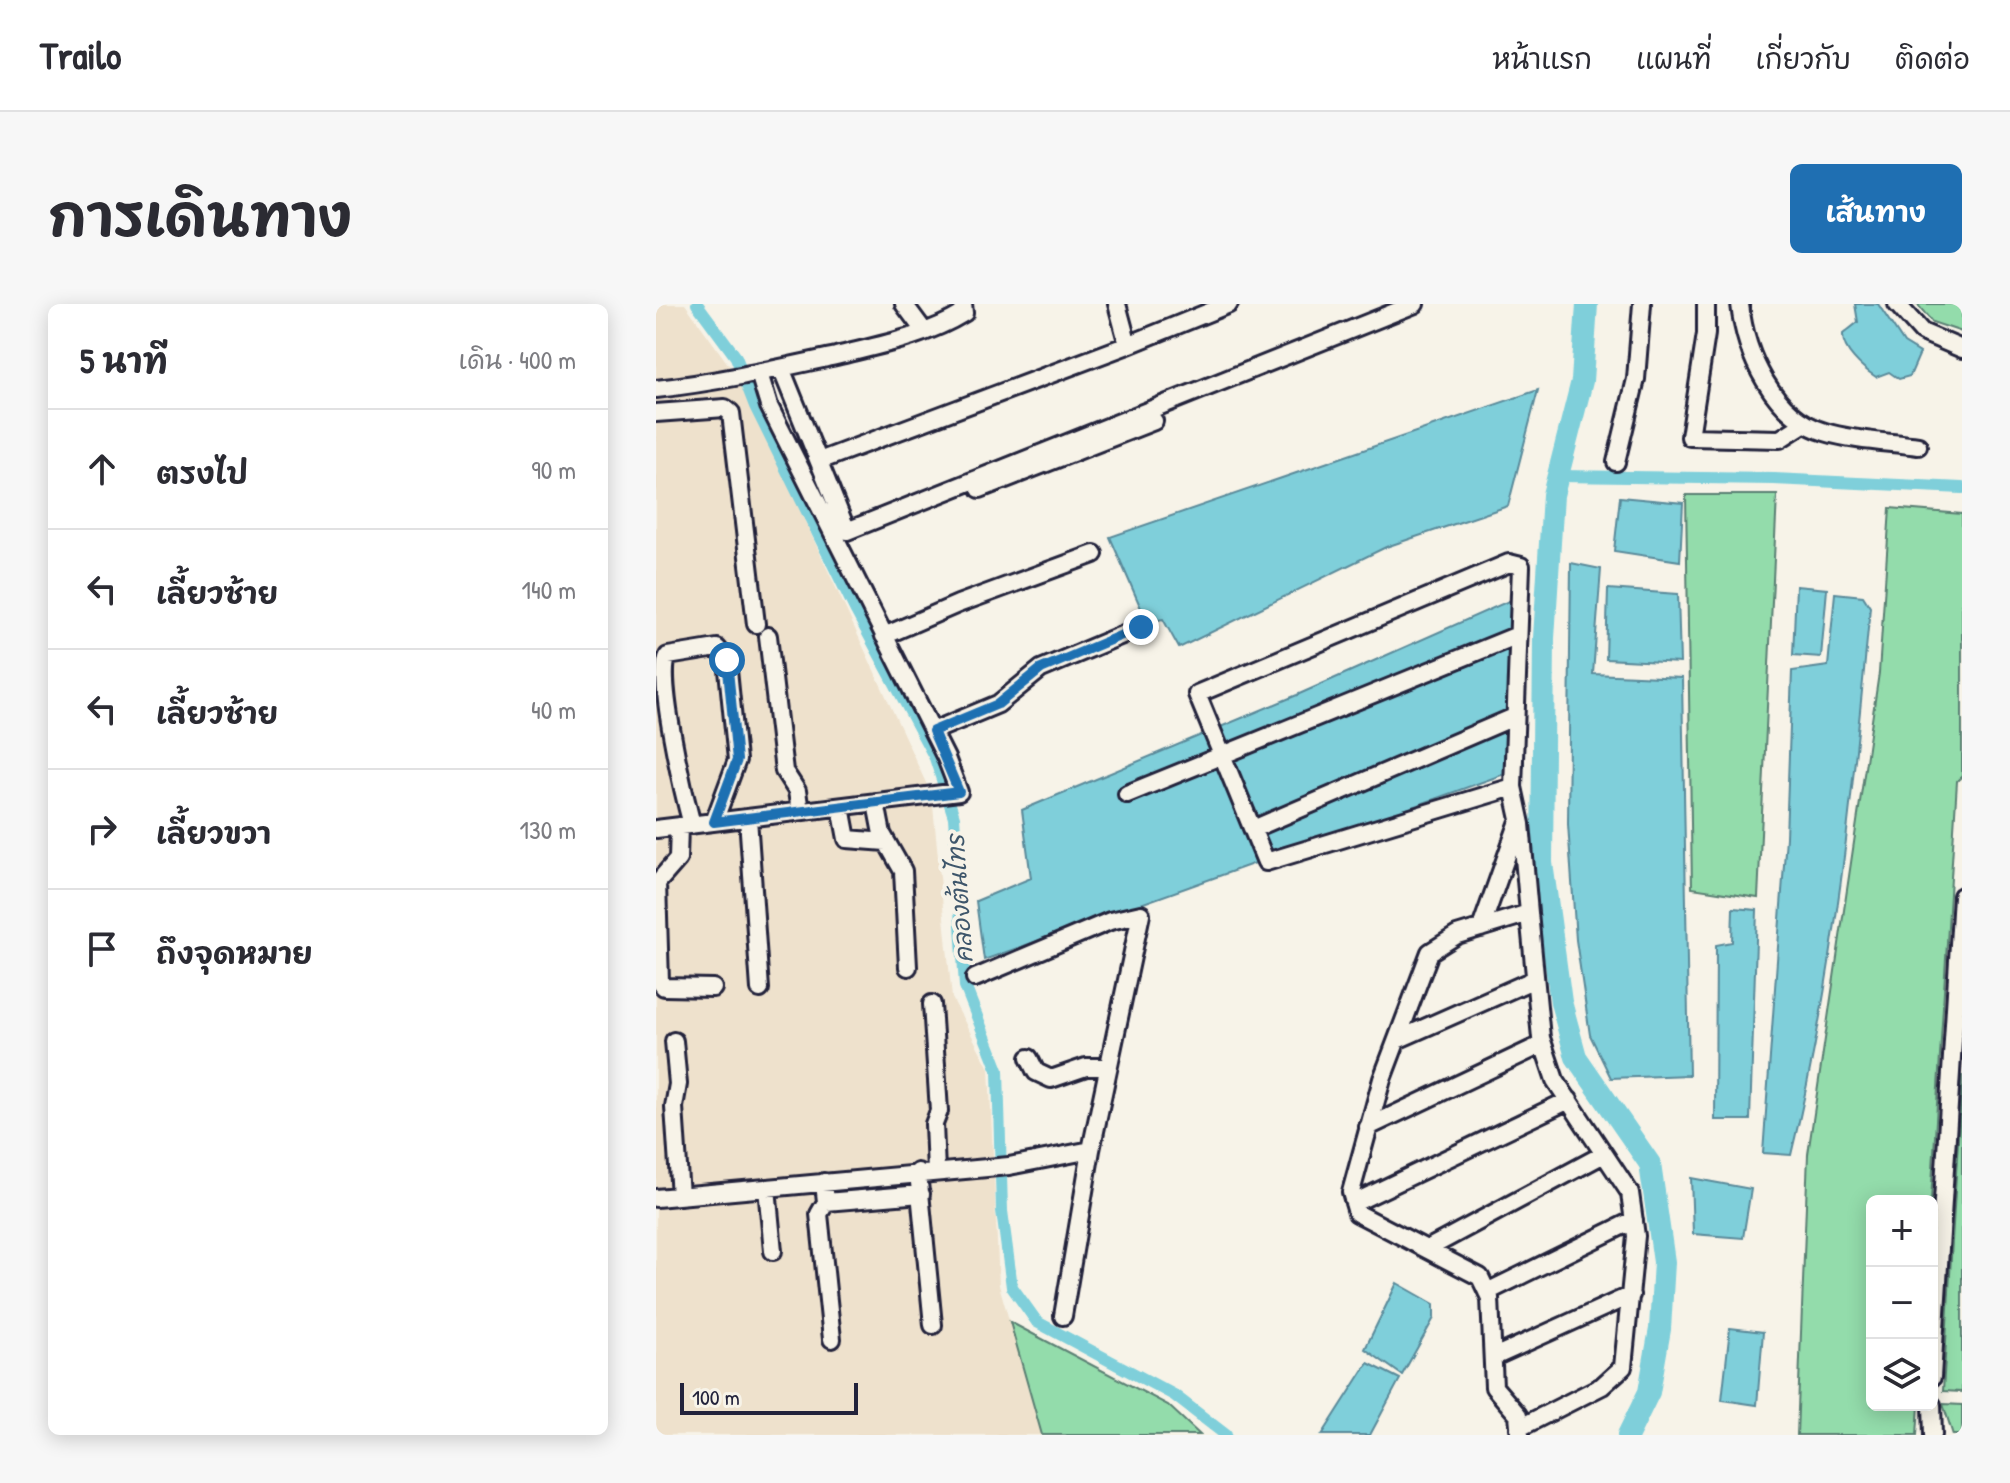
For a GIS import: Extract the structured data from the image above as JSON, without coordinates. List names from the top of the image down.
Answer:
{
  "water": ["คลองต้นไทร"],
  "scale_bar": "100 m",
  "page": {
    "header": "Trailo",
    "nav": [
      "หน้าแรก",
      "แผนที่",
      "เกี่ยวกับ",
      "ติดต่อ"
    ],
    "title": "การเดินทาง",
    "buttons": "เส้นทาง",
    "heading": ["5 นาที", "เดิน · 400 m"],
    "list": [
      ["ตรงไป", "90 m"],
      ["เลี้ยวซ้าย", "140 m"],
      ["เลี้ยวซ้าย", "40 m"],
      ["เลี้ยวขวา", "130 m"],
      "ถึงจุดหมาย"
    ],
    "map_buttons": ["+", "−"],
    "scale": "100 m"
  }
}
